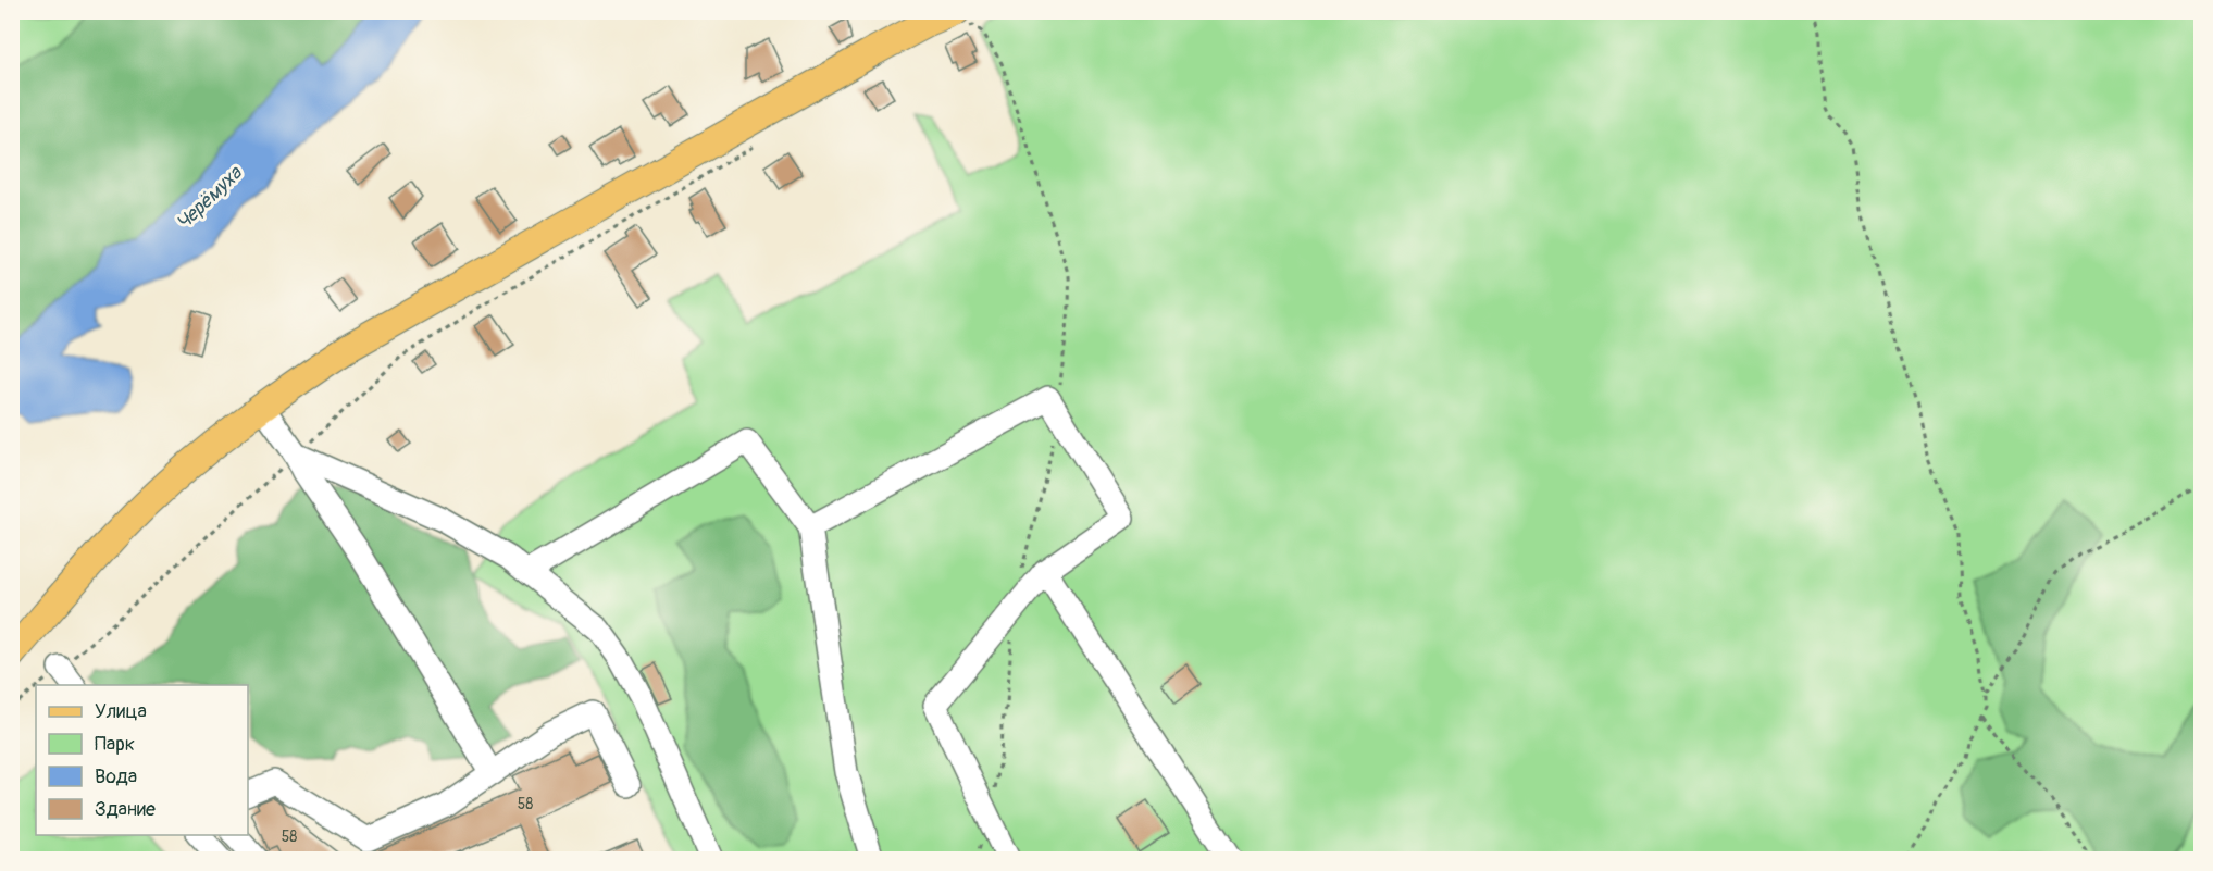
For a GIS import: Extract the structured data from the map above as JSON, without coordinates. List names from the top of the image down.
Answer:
{
  "water": ["Черёмуха"],
  "house_numbers": ["58", "58"],
  "legend": [
    "Улица",
    "Парк",
    "Вода",
    "Здание"
  ]
}
